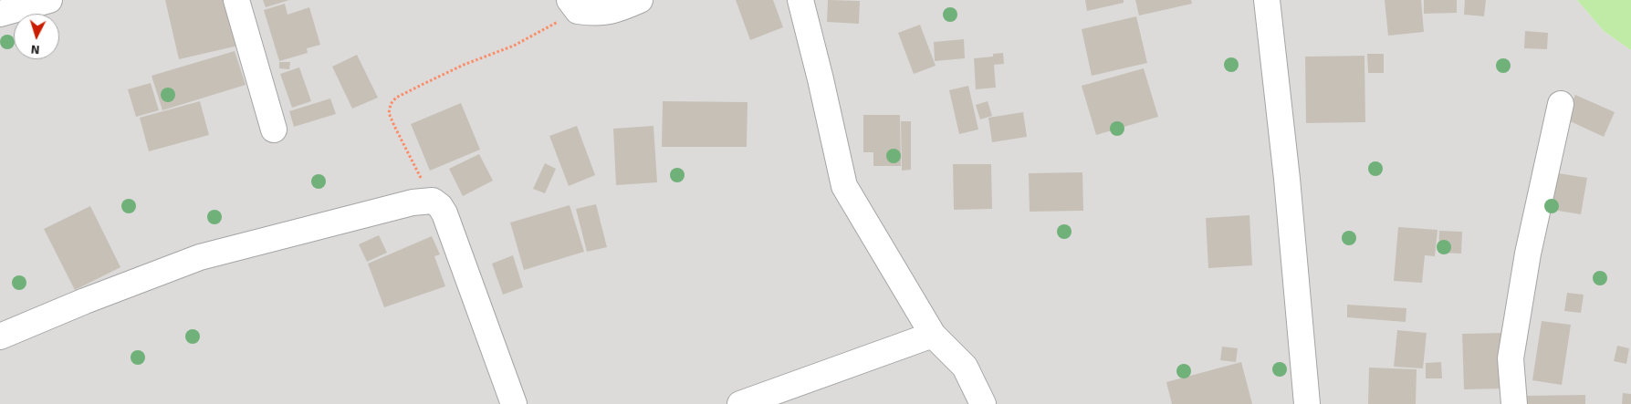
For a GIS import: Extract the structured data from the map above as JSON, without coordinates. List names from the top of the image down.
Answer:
{
  "north": "bottom"
}
